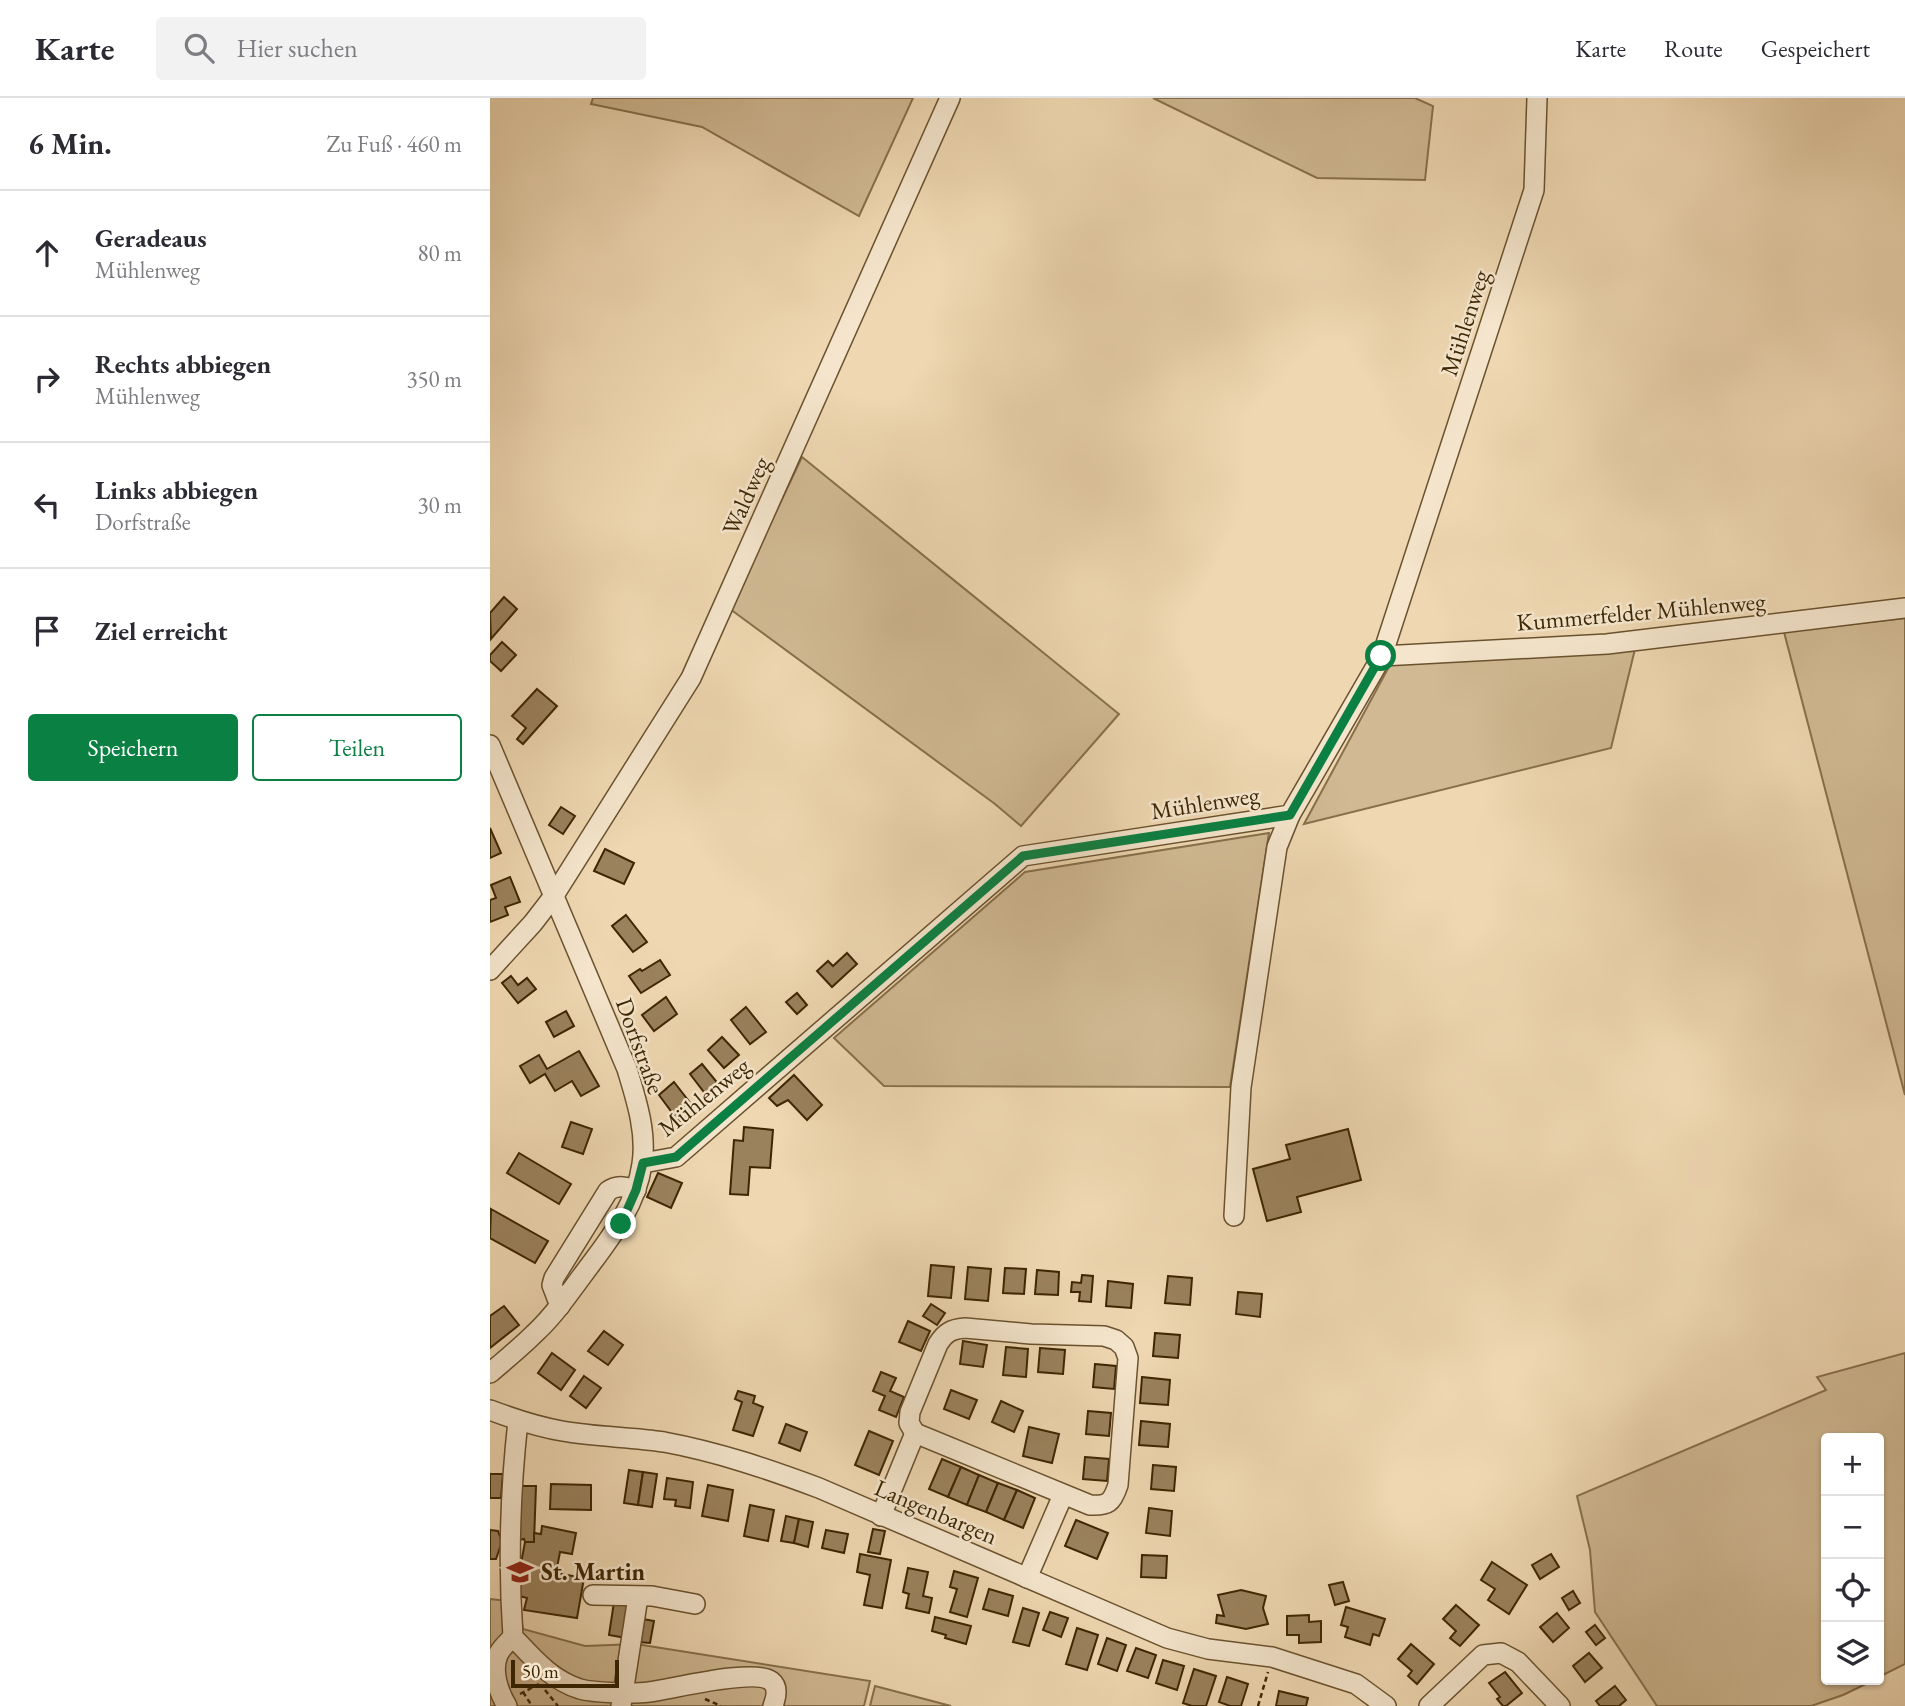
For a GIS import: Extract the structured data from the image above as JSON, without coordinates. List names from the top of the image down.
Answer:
{
  "streets": {
    "street": [
      "Mühlenweg",
      "Waldweg",
      "Kummerfelder Mühlenweg",
      "Dorfstraße",
      "Langenbargen"
    ]
  },
  "crossings": [
    ["Mühlenweg", "Kummerfelder Mühlenweg"],
    ["Mühlenweg", "Dorfstraße"],
    ["Waldweg", "Dorfstraße"]
  ],
  "places": {
    "school or university": ["St. Martin"]
  },
  "scale_bar": "50 m",
  "page": {
    "header": "Karte",
    "search": "Hier suchen",
    "nav": ["Karte", "Route", "Gespeichert"],
    "heading": ["6 Min.", "Zu Fuß · 460 m"],
    "list": [
      ["Geradeaus", "Mühlenweg", "80 m"],
      ["Rechts abbiegen", "Mühlenweg", "350 m"],
      ["Links abbiegen", "Dorfstraße", "30 m"],
      "Ziel erreicht"
    ],
    "buttons": ["Speichern", "Teilen"],
    "map_buttons": ["+", "−"],
    "scale": "50 m"
  }
}
